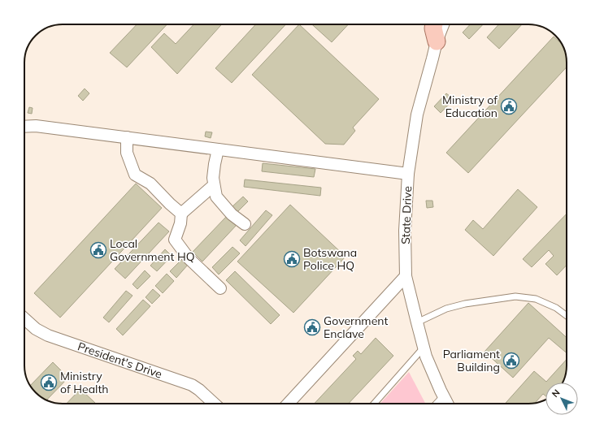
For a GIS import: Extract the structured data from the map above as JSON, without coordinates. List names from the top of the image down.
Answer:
{
  "streets": {
    "street": ["State Drive", "President's Drive"]
  },
  "places": {
    "public building": [
      "Ministry of Education",
      "Local Government HQ",
      "Botswana Police HQ",
      "Government Enclave",
      "Parliament Building",
      "Ministry of Health"
    ]
  },
  "north": "top left"
}
